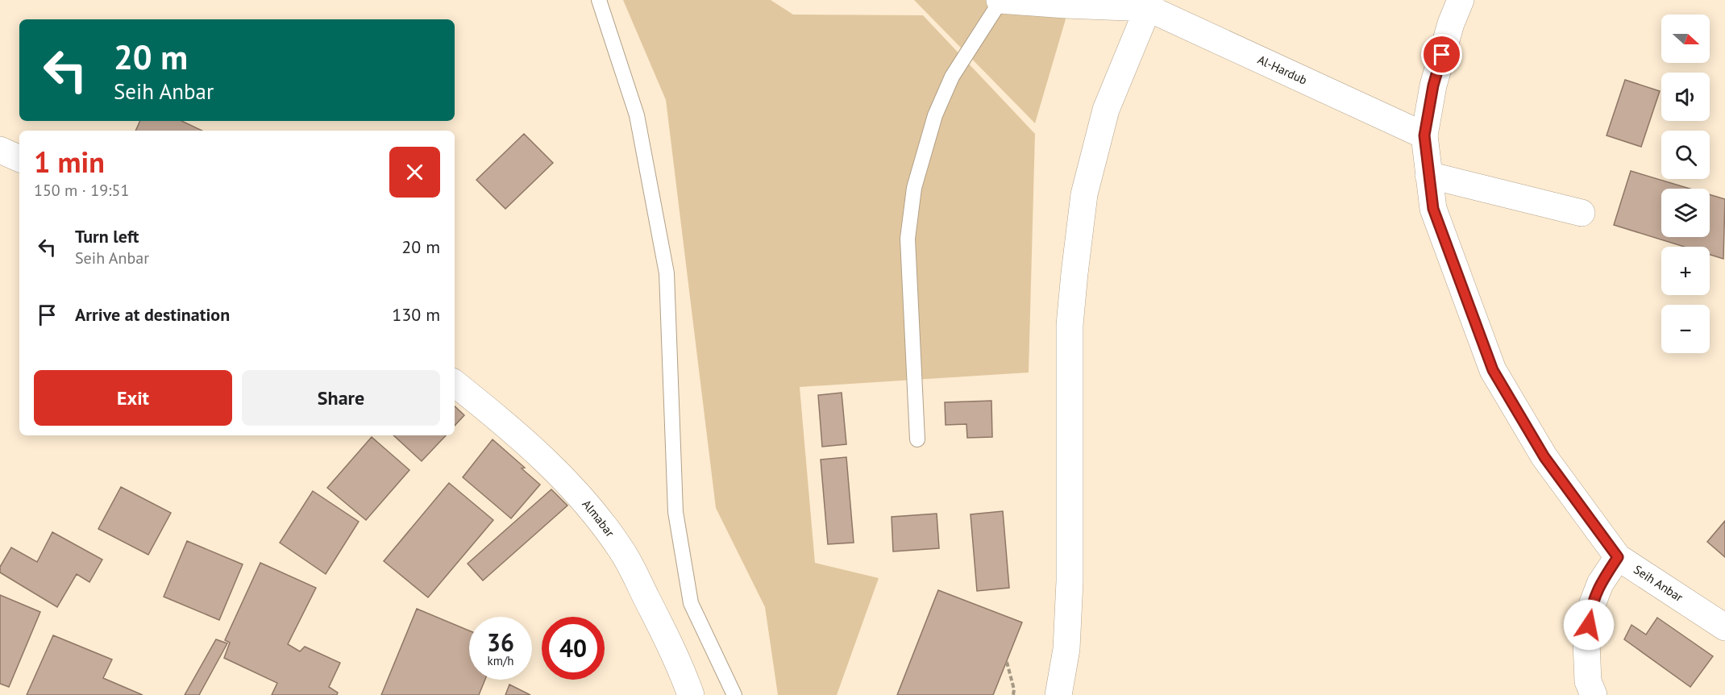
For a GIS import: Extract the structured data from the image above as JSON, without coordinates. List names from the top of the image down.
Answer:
{
  "streets": {
    "street": ["Al-Hardub", "Almabar", "Seih Anbar"]
  },
  "crossings": [
    ["Al-Hardub", "Seih Anbar"]
  ],
  "north": "right",
  "page": {
    "map_buttons": ["+", "−"],
    "turn": ["20 m", "Seih Anbar"],
    "heading": ["1 min", "150 m · 19:51"],
    "list": [
      {
        "name": "Turn left",
        "note": "Seih Anbar",
        "value": "20 m"
      },
      {
        "name": "Arrive at destination",
        "value": "130 m"
      }
    ],
    "buttons": ["Exit", "Share"],
    "speed": "36 km/h",
    "limit": "40"
  }
}
